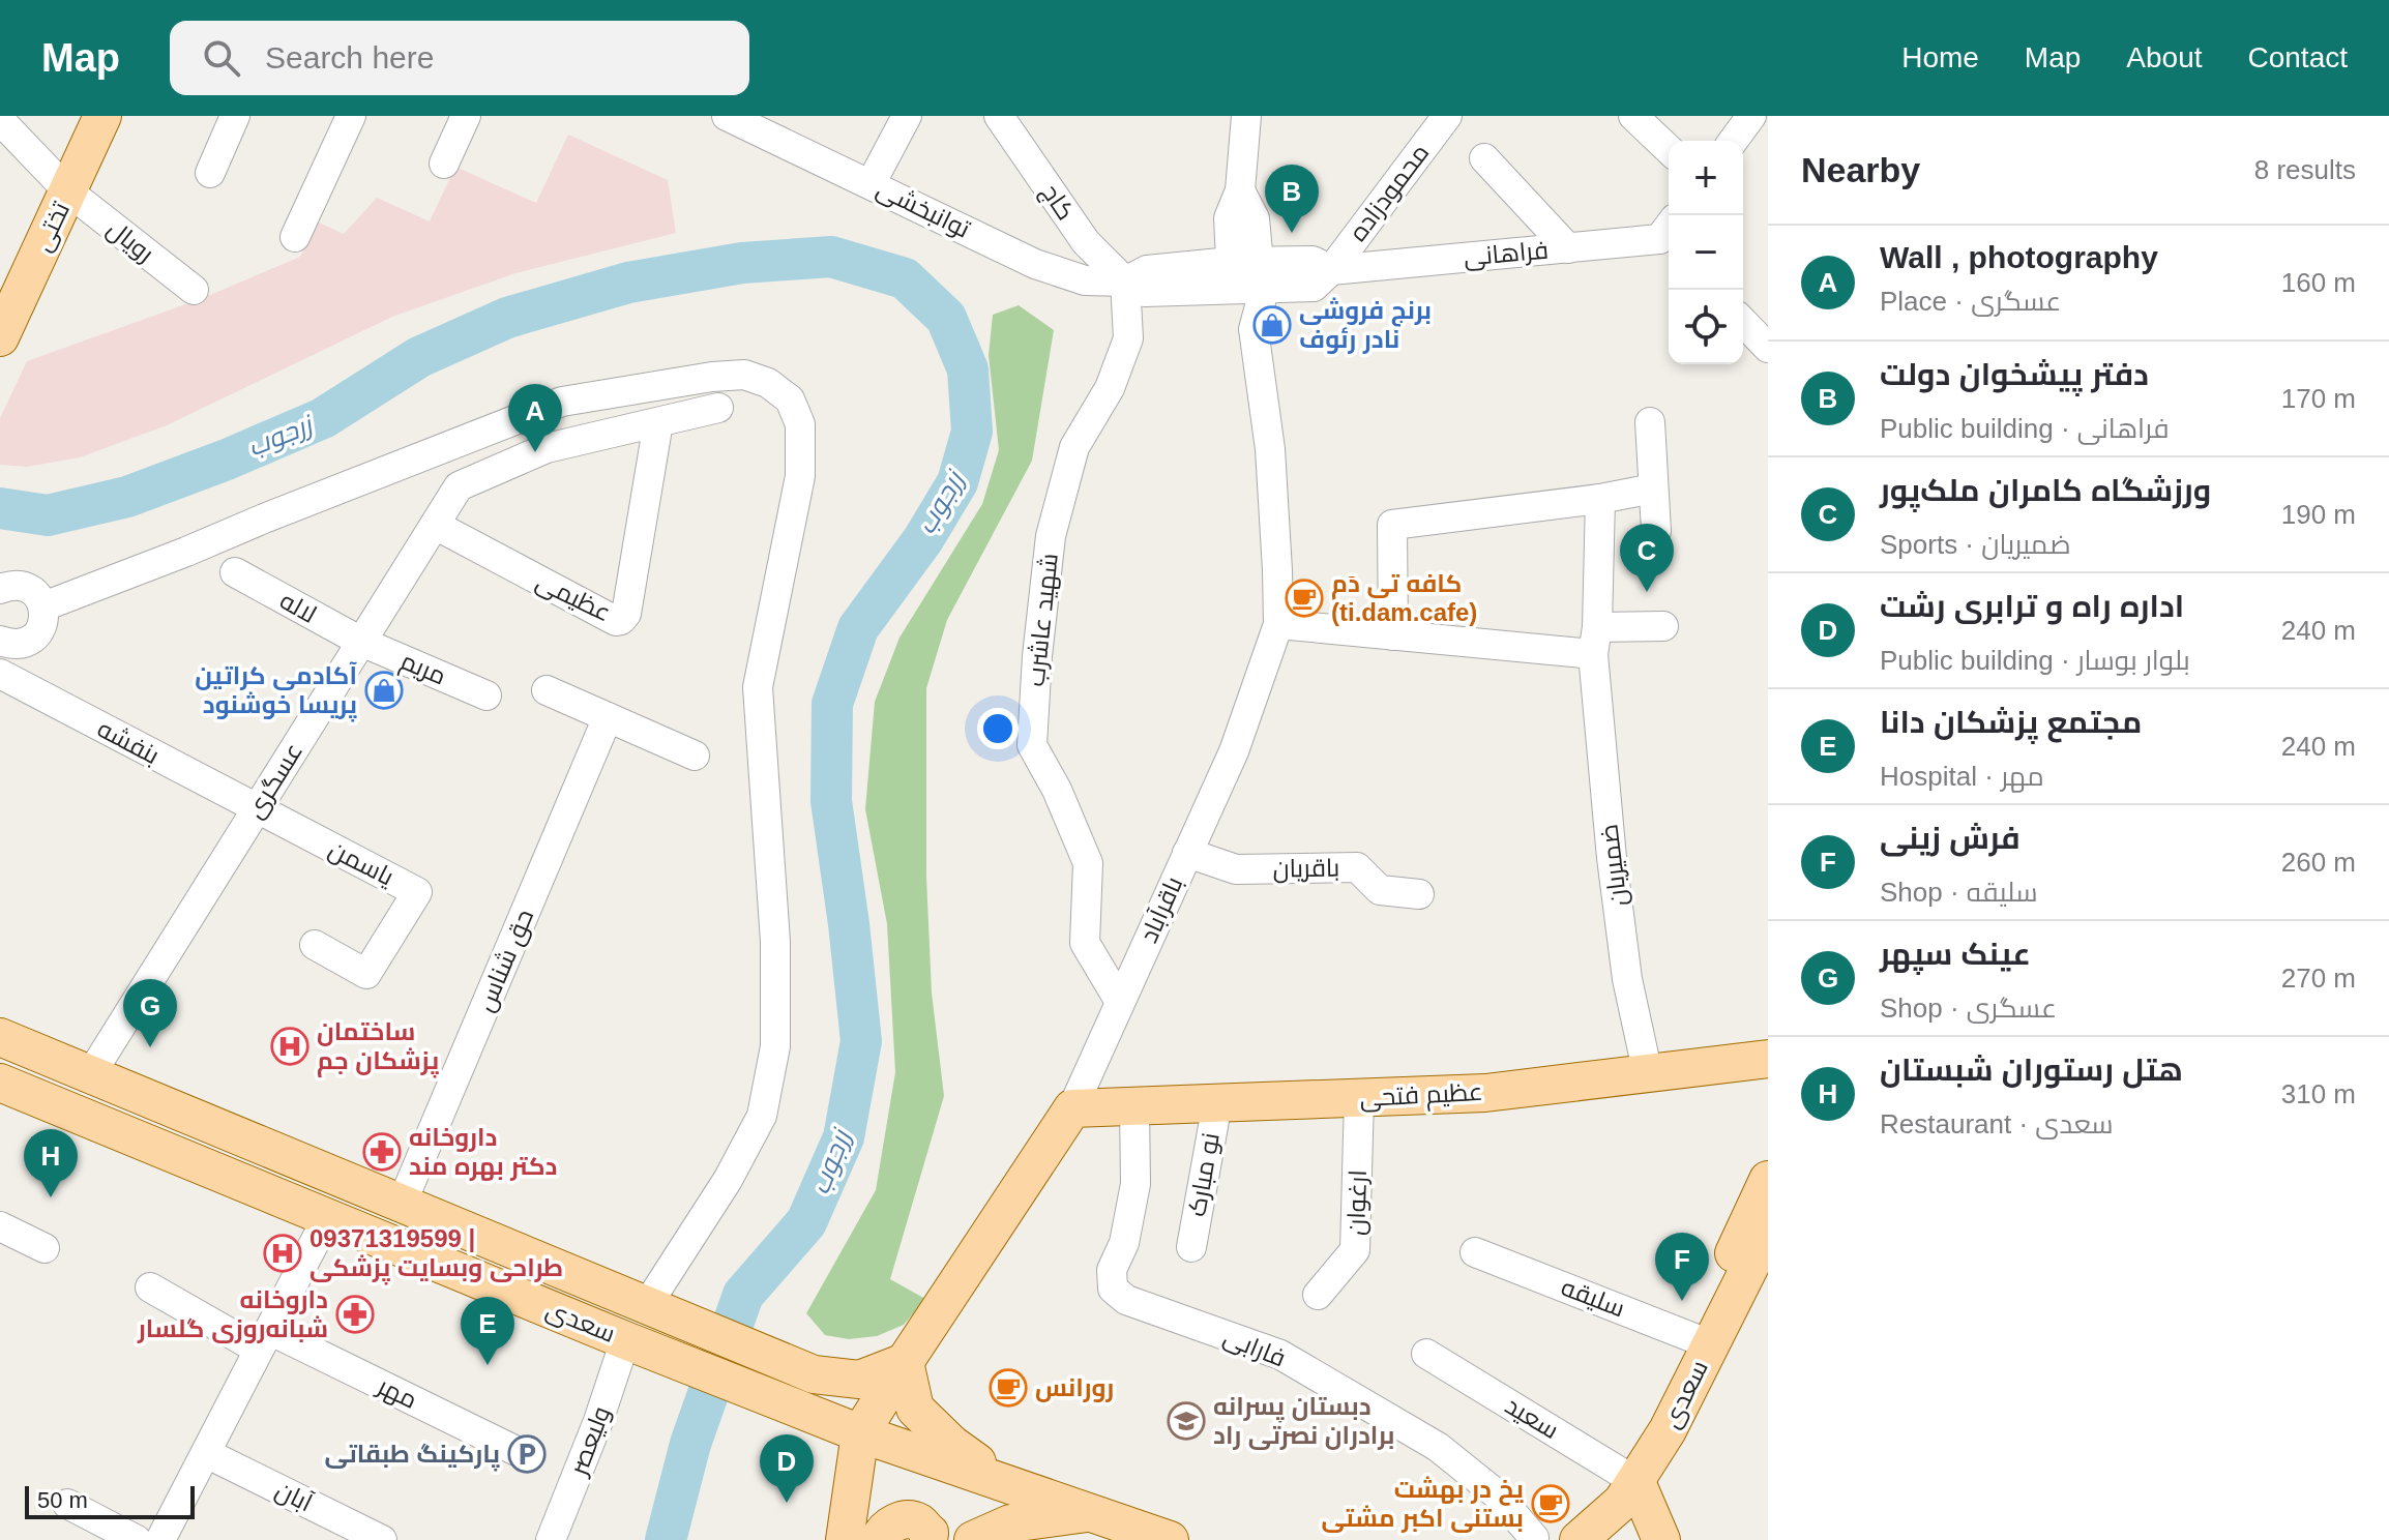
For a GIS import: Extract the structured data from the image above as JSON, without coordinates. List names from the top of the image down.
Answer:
{
  "streets": {
    "main road": [
      "تختی",
      "باقرآباد",
      "عظیم فتحی",
      "سعدی"
    ],
    "street": [
      "محمودزاده",
      "کاج",
      "توانبخشی",
      "رویال",
      "فراهانی",
      "عظیمی",
      "لاله",
      "شهید عاشرب",
      "مریم",
      "بنفشه",
      "عسگری",
      "یاسمن",
      "ضمیریان",
      "باقریان",
      "حق شناس",
      "نو مبارک",
      "ارغوان",
      "سلیقه",
      "فارابی",
      "مهر",
      "سعید",
      "ولیعصر",
      "آبان"
    ]
  },
  "crossings": [
    ["محمودزاده", "فراهانی"],
    ["کاج", "توانبخشی"],
    ["کاج", "شهید عاشرب"],
    ["توانبخشی", "فراهانی"],
    ["توانبخشی", "شهید عاشرب"],
    ["توانبخشی", "باقرآباد"],
    ["تختی", "رویال"],
    ["فراهانی", "باقرآباد"],
    ["عظیمی", "عسگری"],
    ["لاله", "مریم"],
    ["لاله", "عسگری"],
    ["شهید عاشرب", "باقرآباد"],
    ["مریم", "عسگری"],
    ["بنفشه", "عسگری"],
    ["بنفشه", "یاسمن"],
    ["عسگری", "یاسمن"],
    ["عسگری", "سعدی"],
    ["ضمیریان", "عظیم فتحی"],
    ["باقریان", "باقرآباد"],
    ["باقرآباد", "عظیم فتحی"],
    ["باقرآباد", "سعدی"],
    ["حق شناس", "سعدی"],
    ["عظیم فتحی", "نو مبارک"],
    ["عظیم فتحی", "ارغوان"],
    ["عظیم فتحی", "فارابی"],
    ["سلیقه", "سعدی"],
    ["سعدی", "سعید"],
    ["سعدی", "ولیعصر"]
  ],
  "water": ["زرجوب"],
  "places": {
    "shop": ["برنج فروشی نادر رئوف", "آکادمی کراتین پریسا خوشنود"],
    "cafe": ["کافه تی دَم (ti.dam.cafe)", "رورانس", "یخ در بهشت بستنی اکبر مشتی"],
    "hospital": ["ساختمان پزشکان جم", "09371319599 | طراحی وبسایت پزشکی"],
    "pharmacy": ["داروخانه دکتر بهره مند", "داروخانه شبانه‌روزی گلسار"],
    "school or university": ["دبستان پسرانه برادران نصرتی راد"],
    "parking": ["پارکینگ طبقاتی"]
  },
  "scale_bar": "50 m",
  "page": {
    "header": "Map",
    "search": "Search here",
    "nav": [
      "Home",
      "Map",
      "About",
      "Contact"
    ],
    "heading": ["Nearby", "8 results"],
    "map_buttons": ["+", "−"],
    "pins": [
      "B",
      "A",
      "C",
      "G",
      "H",
      "F",
      "E",
      "D"
    ],
    "list": [
      {
        "mark": "A",
        "name": "Wall , photography",
        "note": "Place · عسگری",
        "value": "160 m"
      },
      {
        "mark": "B",
        "name": "دفتر پیشخوان دولت",
        "note": "Public building · فراهانی",
        "value": "170 m"
      },
      {
        "mark": "C",
        "name": "ورزشگاه کامران ملک‌پور",
        "note": "Sports · ضمیریان",
        "value": "190 m"
      },
      {
        "mark": "D",
        "name": "اداره راه و ترابری رشت",
        "note": "Public building · بلوار بوسار",
        "value": "240 m"
      },
      {
        "mark": "E",
        "name": "مجتمع پزشکان دانا",
        "note": "Hospital · مهر",
        "value": "240 m"
      },
      {
        "mark": "F",
        "name": "فرش زینی",
        "note": "Shop · سلیقه",
        "value": "260 m"
      },
      {
        "mark": "G",
        "name": "عینک سپهر",
        "note": "Shop · عسگری",
        "value": "270 m"
      },
      {
        "mark": "H",
        "name": "هتل رستوران شبستان",
        "note": "Restaurant · سعدی",
        "value": "310 m"
      }
    ],
    "scale": "50 m"
  }
}
